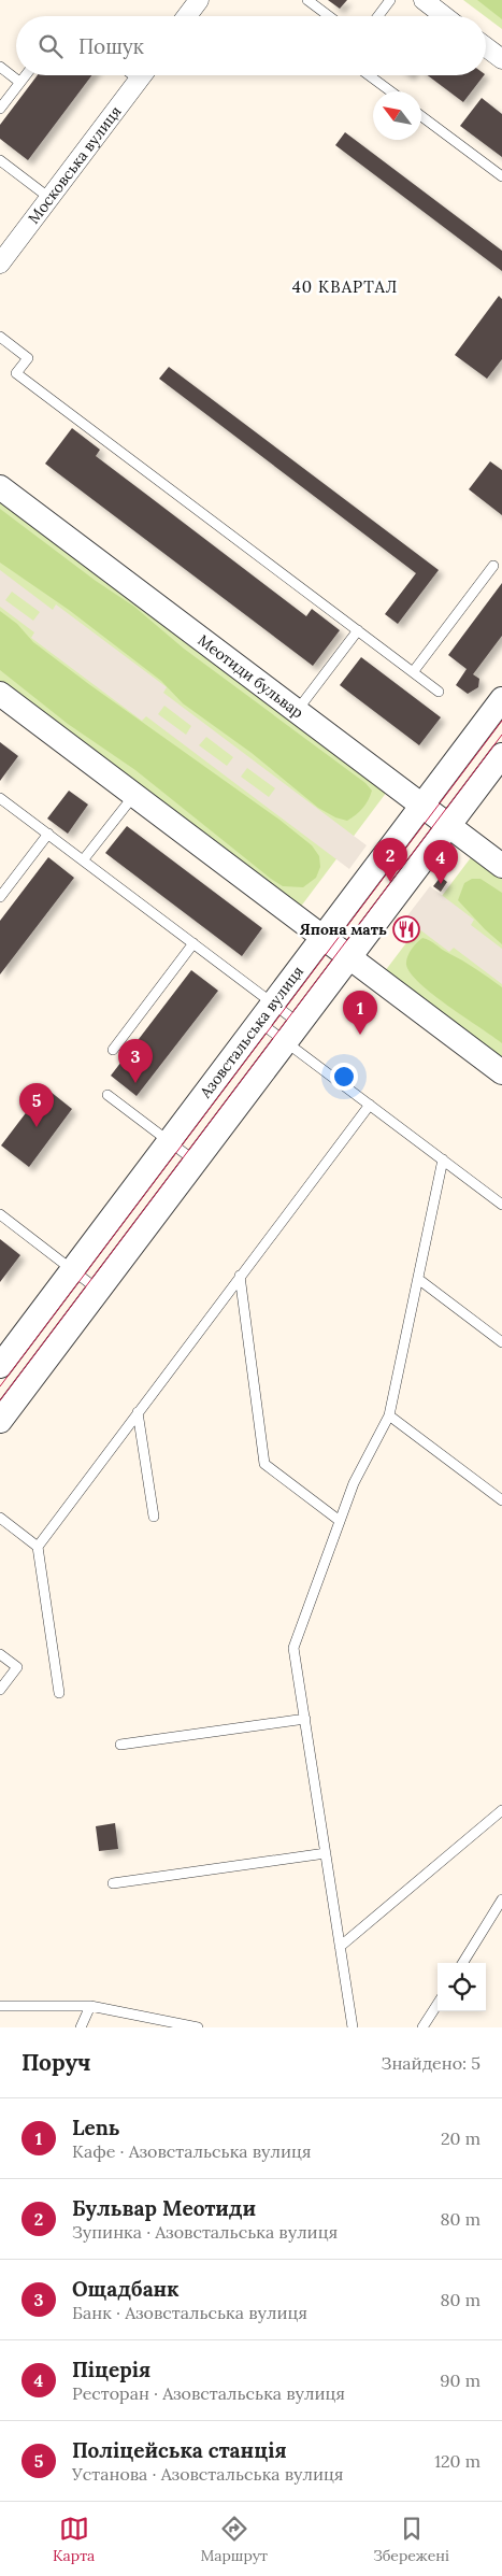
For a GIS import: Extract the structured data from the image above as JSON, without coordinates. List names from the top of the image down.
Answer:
{
  "streets": {
    "street": ["Московська вулиця", "Меотиди бульвар", "Азовстальська вулиця"]
  },
  "crossings": [
    ["Меотиди бульвар", "Азовстальська вулиця"]
  ],
  "districts": ["40 КВАРТАЛ"],
  "places": {
    "restaurant": ["Япона мать"]
  },
  "north": "top left",
  "page": {
    "search": "Пошук",
    "pins": [
      "2",
      "4",
      "1",
      "3",
      "5"
    ],
    "heading": ["Поруч", "Знайдено: 5"],
    "list": [
      {
        "mark": "1",
        "name": "Lenь",
        "note": "Кафе · Азовстальська вулиця",
        "value": "20 m"
      },
      {
        "mark": "2",
        "name": "Бульвар Меотиди",
        "note": "Зупинка · Азовстальська вулиця",
        "value": "80 m"
      },
      {
        "mark": "3",
        "name": "Ощадбанк",
        "note": "Банк · Азовстальська вулиця",
        "value": "80 m"
      },
      {
        "mark": "4",
        "name": "Піцерія",
        "note": "Ресторан · Азовстальська вулиця",
        "value": "90 m"
      },
      {
        "mark": "5",
        "name": "Поліцейська станція",
        "note": "Установа · Азовстальська вулиця",
        "value": "120 m"
      }
    ],
    "nav": ["Карта", "Маршрут", "Збережені"]
  }
}
